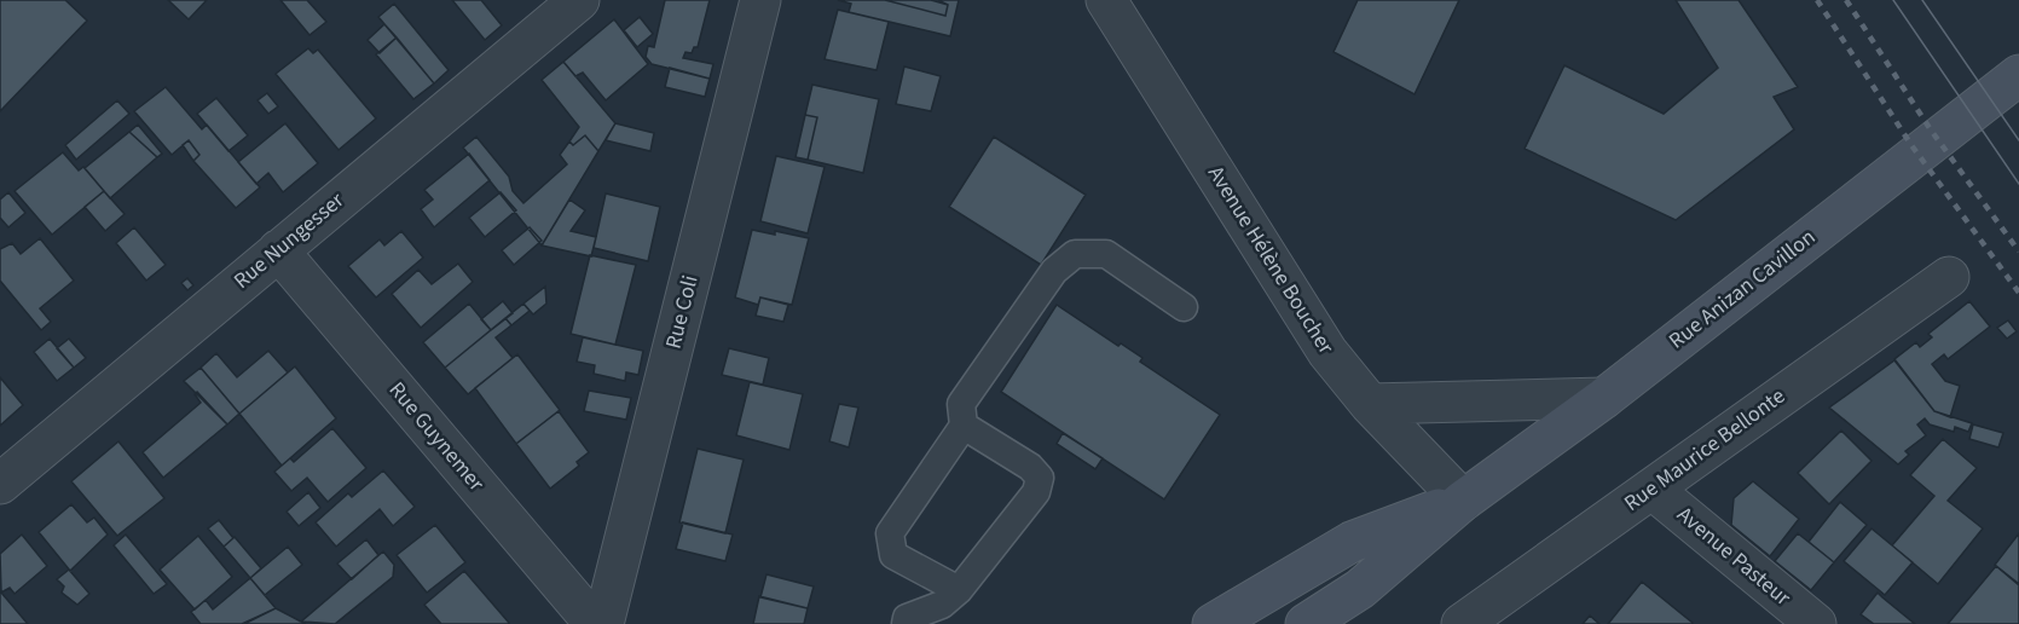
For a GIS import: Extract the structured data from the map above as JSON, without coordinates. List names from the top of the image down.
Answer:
{
  "streets": {
    "main road": ["Rue Anizan Cavillon"],
    "street": [
      "Rue Nungesser",
      "Avenue Hélène Boucher",
      "Rue Coli",
      "Rue Guynemer",
      "Rue Maurice Bellonte",
      "Avenue Pasteur"
    ]
  },
  "crossings": [
    ["Rue Nungesser", "Rue Guynemer"],
    ["Avenue Hélène Boucher", "Rue Anizan Cavillon"],
    ["Rue Maurice Bellonte", "Avenue Pasteur"]
  ]
}
